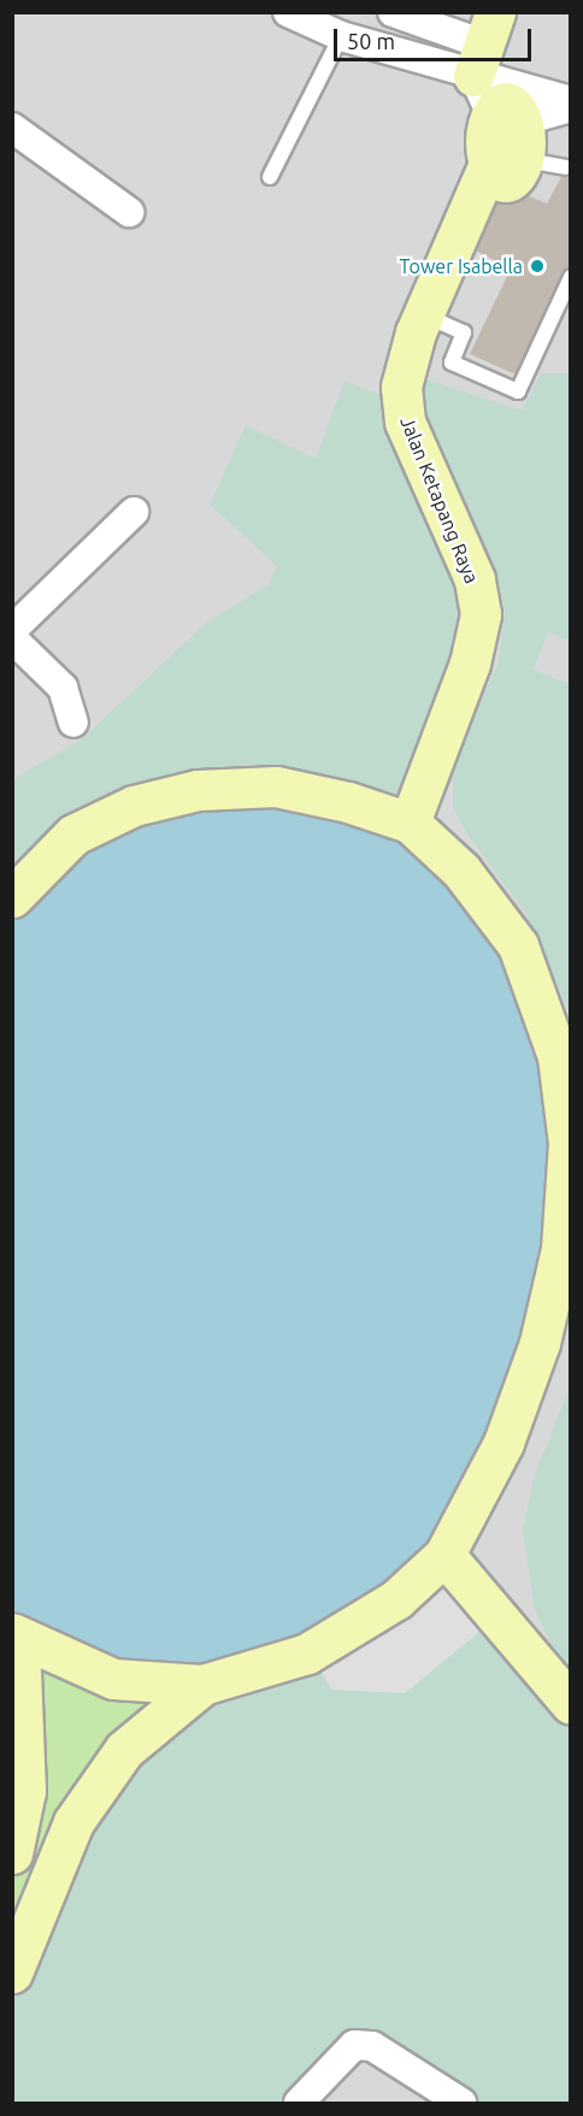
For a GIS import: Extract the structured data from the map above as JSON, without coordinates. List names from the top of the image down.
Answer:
{
  "streets": {
    "street": ["Jalan Ketapang Raya"]
  },
  "places": ["Tower Isabella"],
  "scale_bar": "50 m"
}
